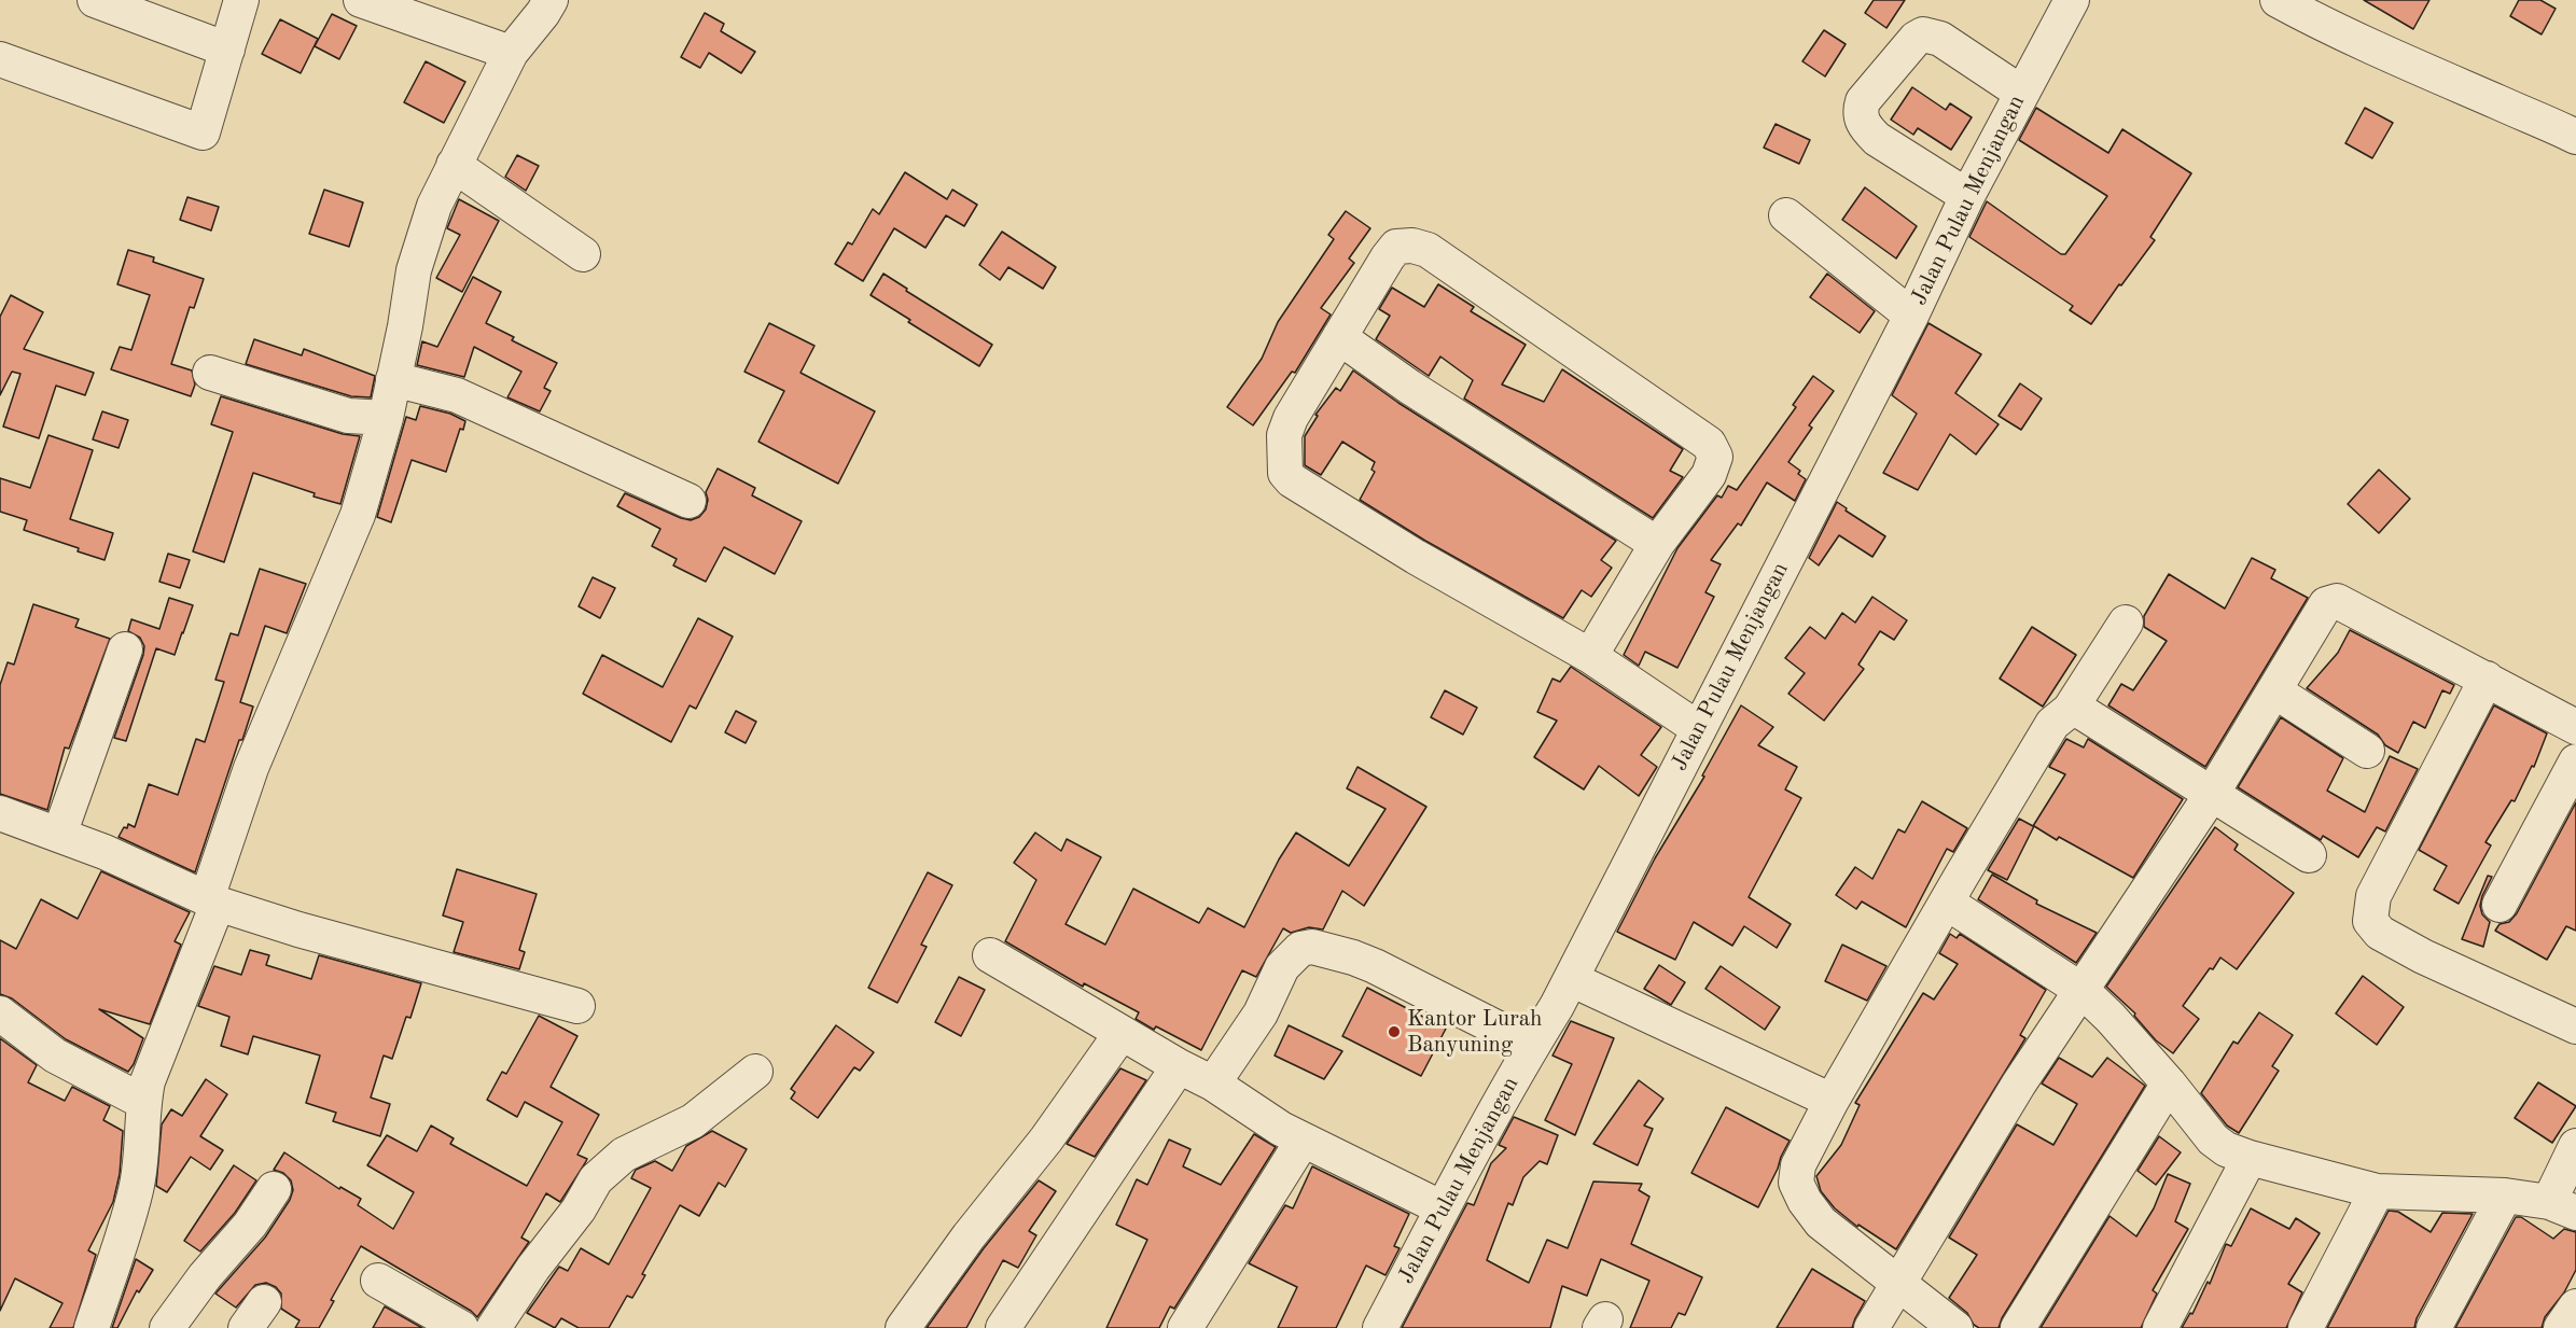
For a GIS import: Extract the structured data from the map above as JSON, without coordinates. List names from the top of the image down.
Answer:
{
  "streets": {
    "street": ["Jalan Pulau Menjangan"]
  },
  "places": ["Kantor Lurah Banyuning"]
}
